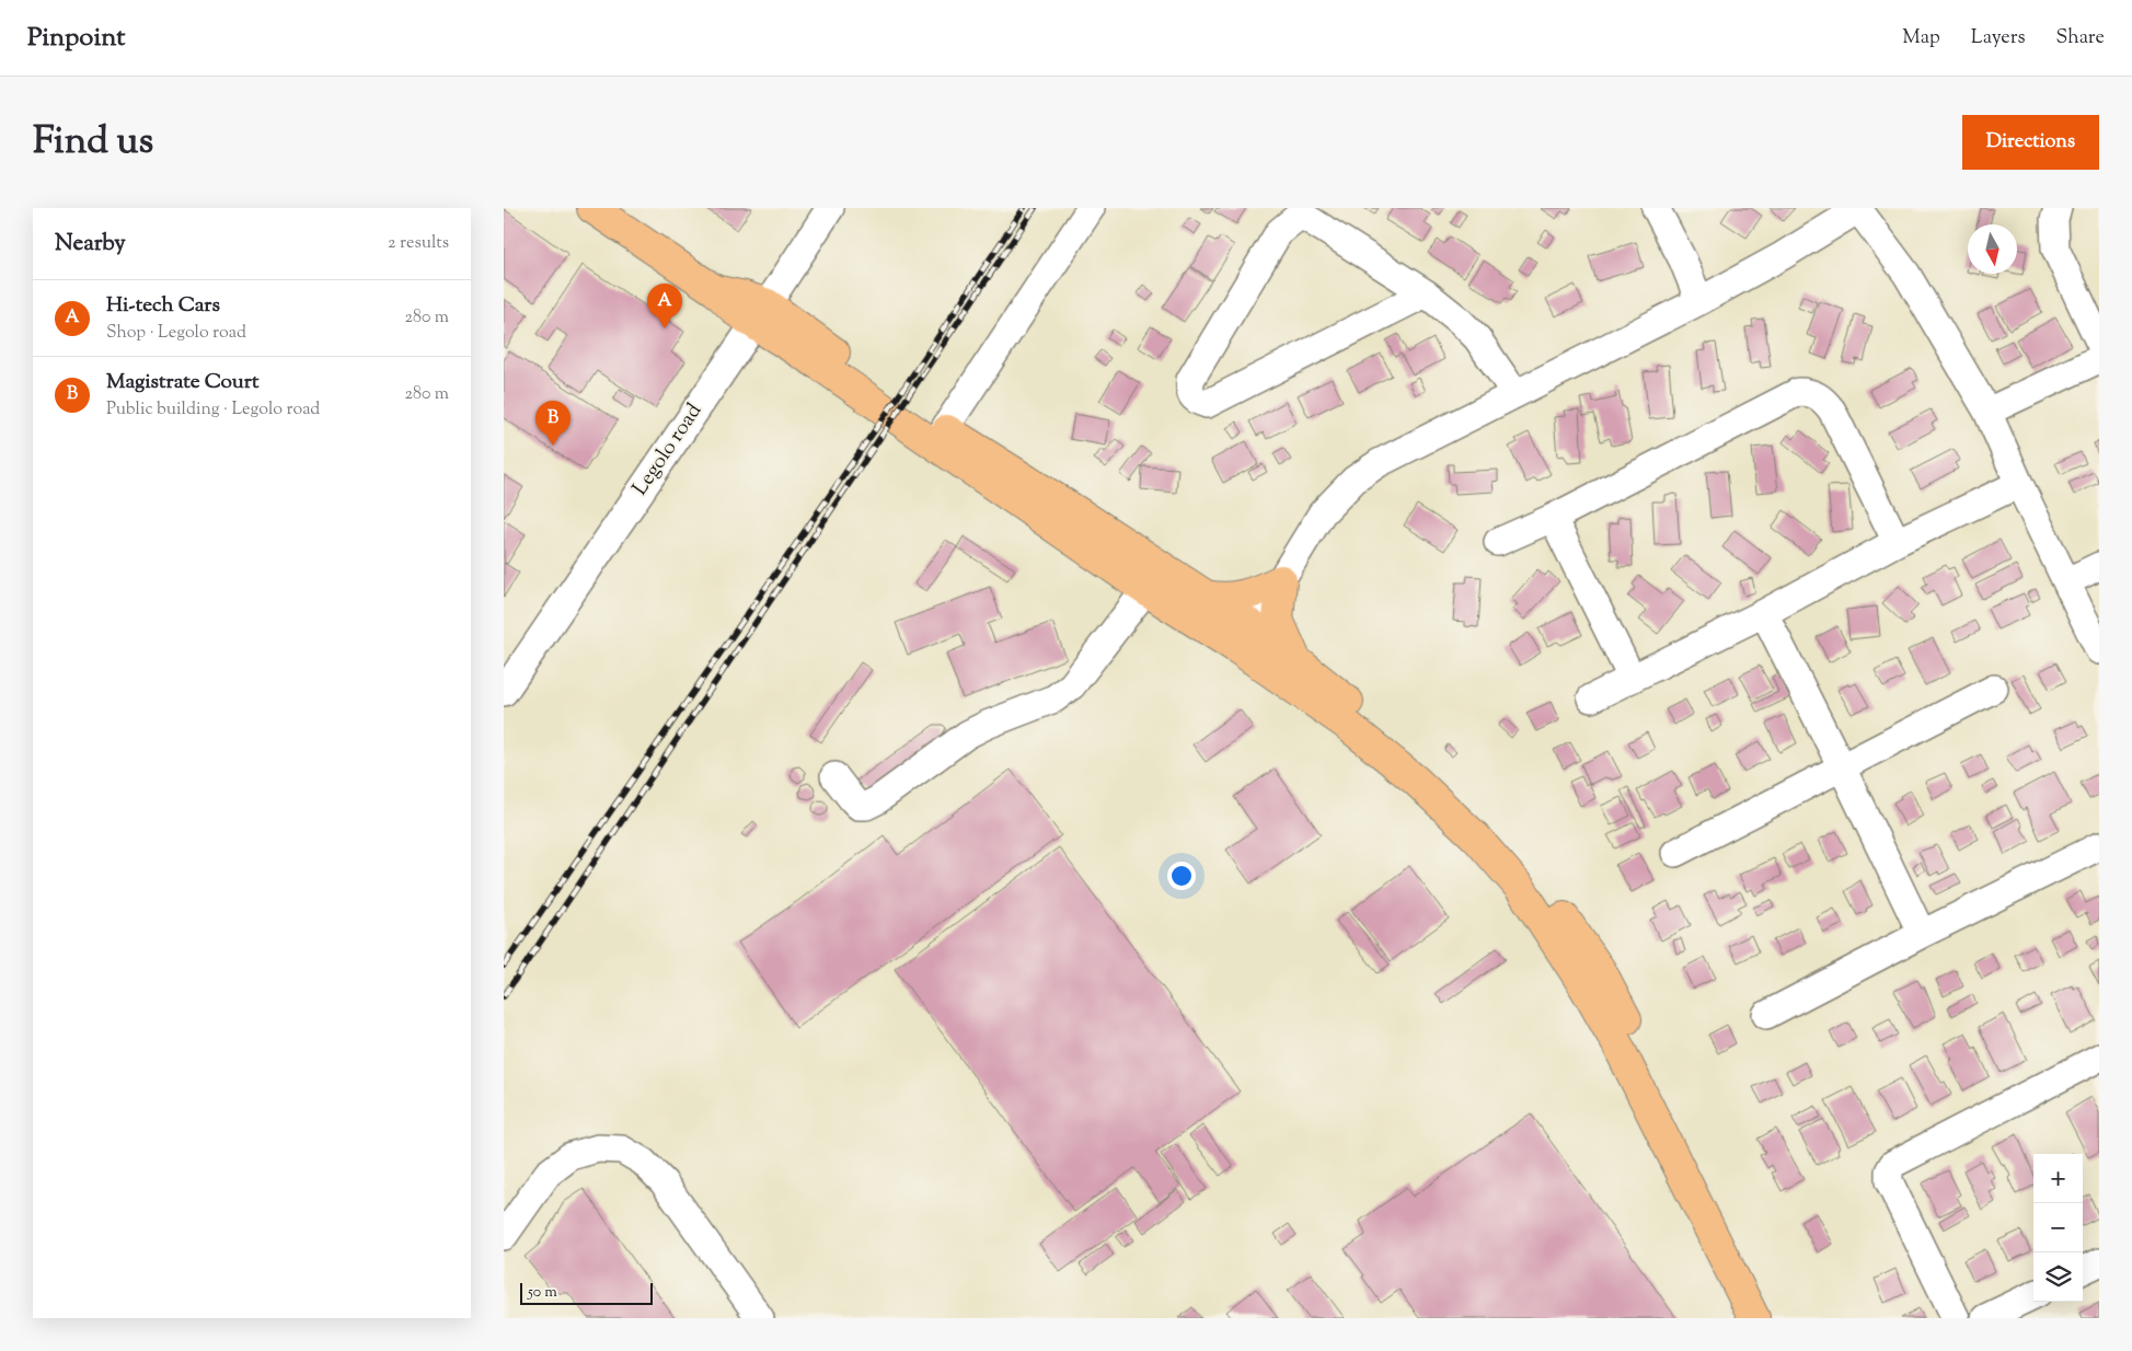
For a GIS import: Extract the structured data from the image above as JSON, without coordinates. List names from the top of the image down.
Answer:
{
  "streets": {
    "street": ["Legolo road"]
  },
  "scale_bar": "50 m",
  "north": "bottom",
  "page": {
    "header": "Pinpoint",
    "nav": ["Map", "Layers", "Share"],
    "title": "Find us",
    "buttons": "Directions",
    "heading": ["Nearby", "2 results"],
    "list": [
      {
        "mark": "A",
        "name": "Hi-tech Cars",
        "note": "Shop · Legolo road",
        "value": "280 m"
      },
      {
        "mark": "B",
        "name": "Magistrate Court",
        "note": "Public building · Legolo road",
        "value": "280 m"
      }
    ],
    "pins": ["A", "B"],
    "map_buttons": ["+", "−"],
    "scale": "50 m"
  }
}
